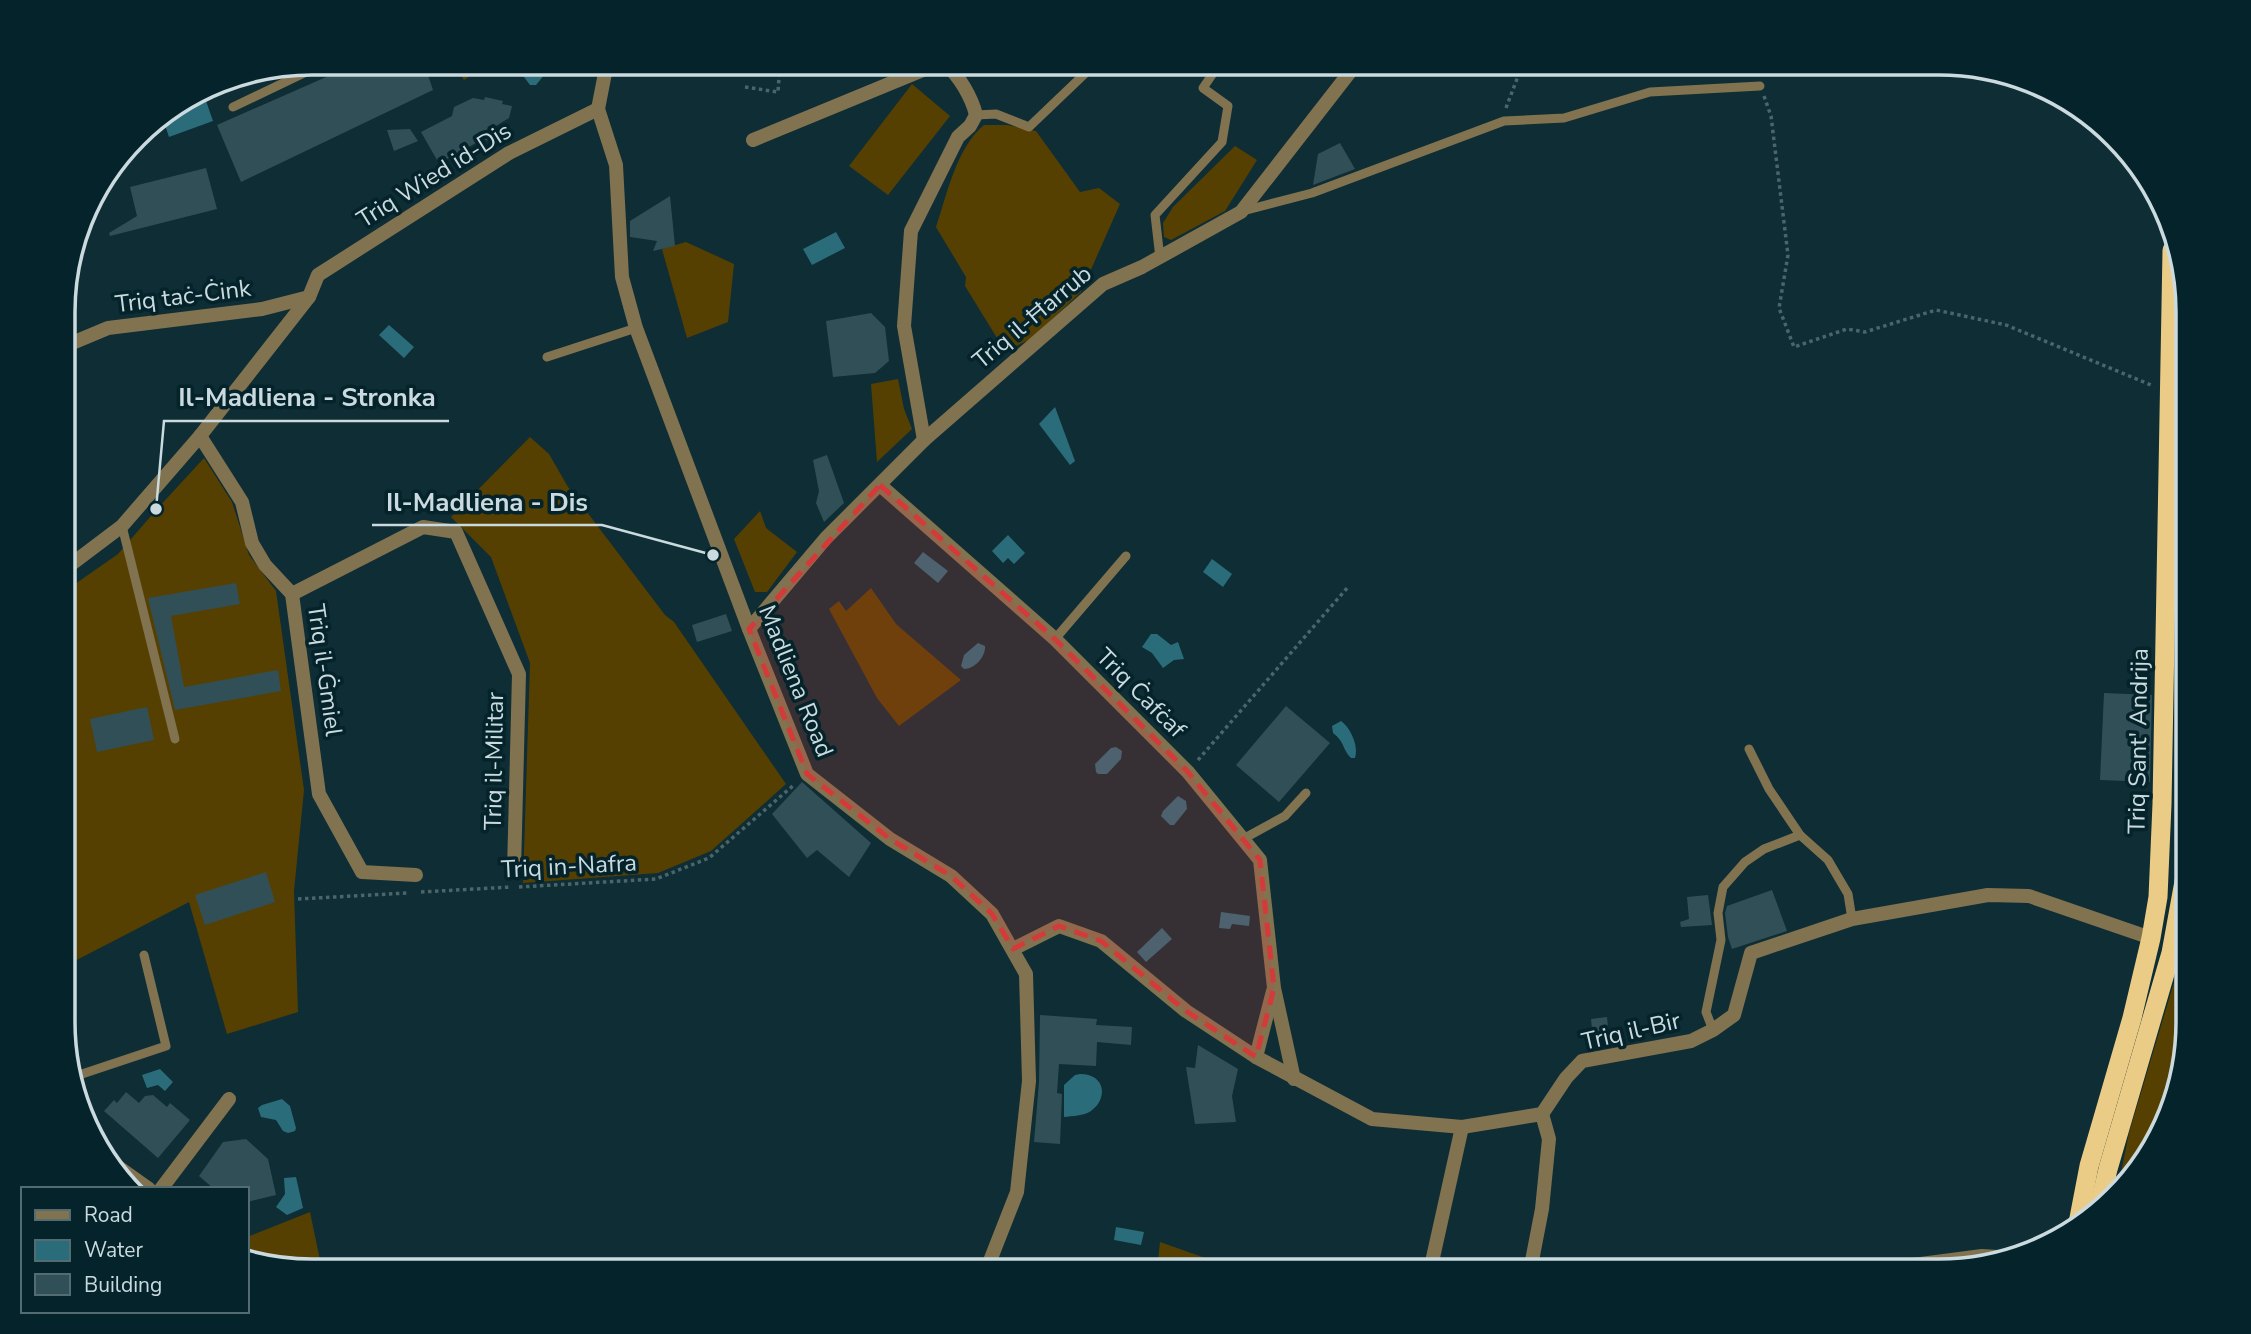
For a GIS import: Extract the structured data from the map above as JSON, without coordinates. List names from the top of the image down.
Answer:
{
  "streets": {
    "highway": ["Triq Sant' Andrija"],
    "street": [
      "Triq Wied id-Dis",
      "Triq taċ-Ċink",
      "Triq il-Ħarrub",
      "Triq il-Ġmiel",
      "Madliena Road",
      "Triq Ċafċaf",
      "Triq il-Militar",
      "Triq il-Bir"
    ],
    "path": ["Triq in-Nafra"]
  },
  "crossings": [
    ["Triq Wied id-Dis", "Triq taċ-Ċink"],
    ["Triq Wied id-Dis", "Triq il-Ġmiel"],
    ["Triq Wied id-Dis", "Madliena Road"],
    ["Triq il-Ħarrub", "Madliena Road"],
    ["Triq il-Ħarrub", "Triq Ċafċaf"],
    ["Triq il-Ġmiel", "Triq il-Militar"],
    ["Madliena Road", "Triq in-Nafra"],
    ["Triq Sant' Andrija", "Triq il-Bir"]
  ],
  "places": ["Il-Madliena - Stronka", "Il-Madliena - Dis"],
  "legend": ["Road", "Water", "Building"]
}
